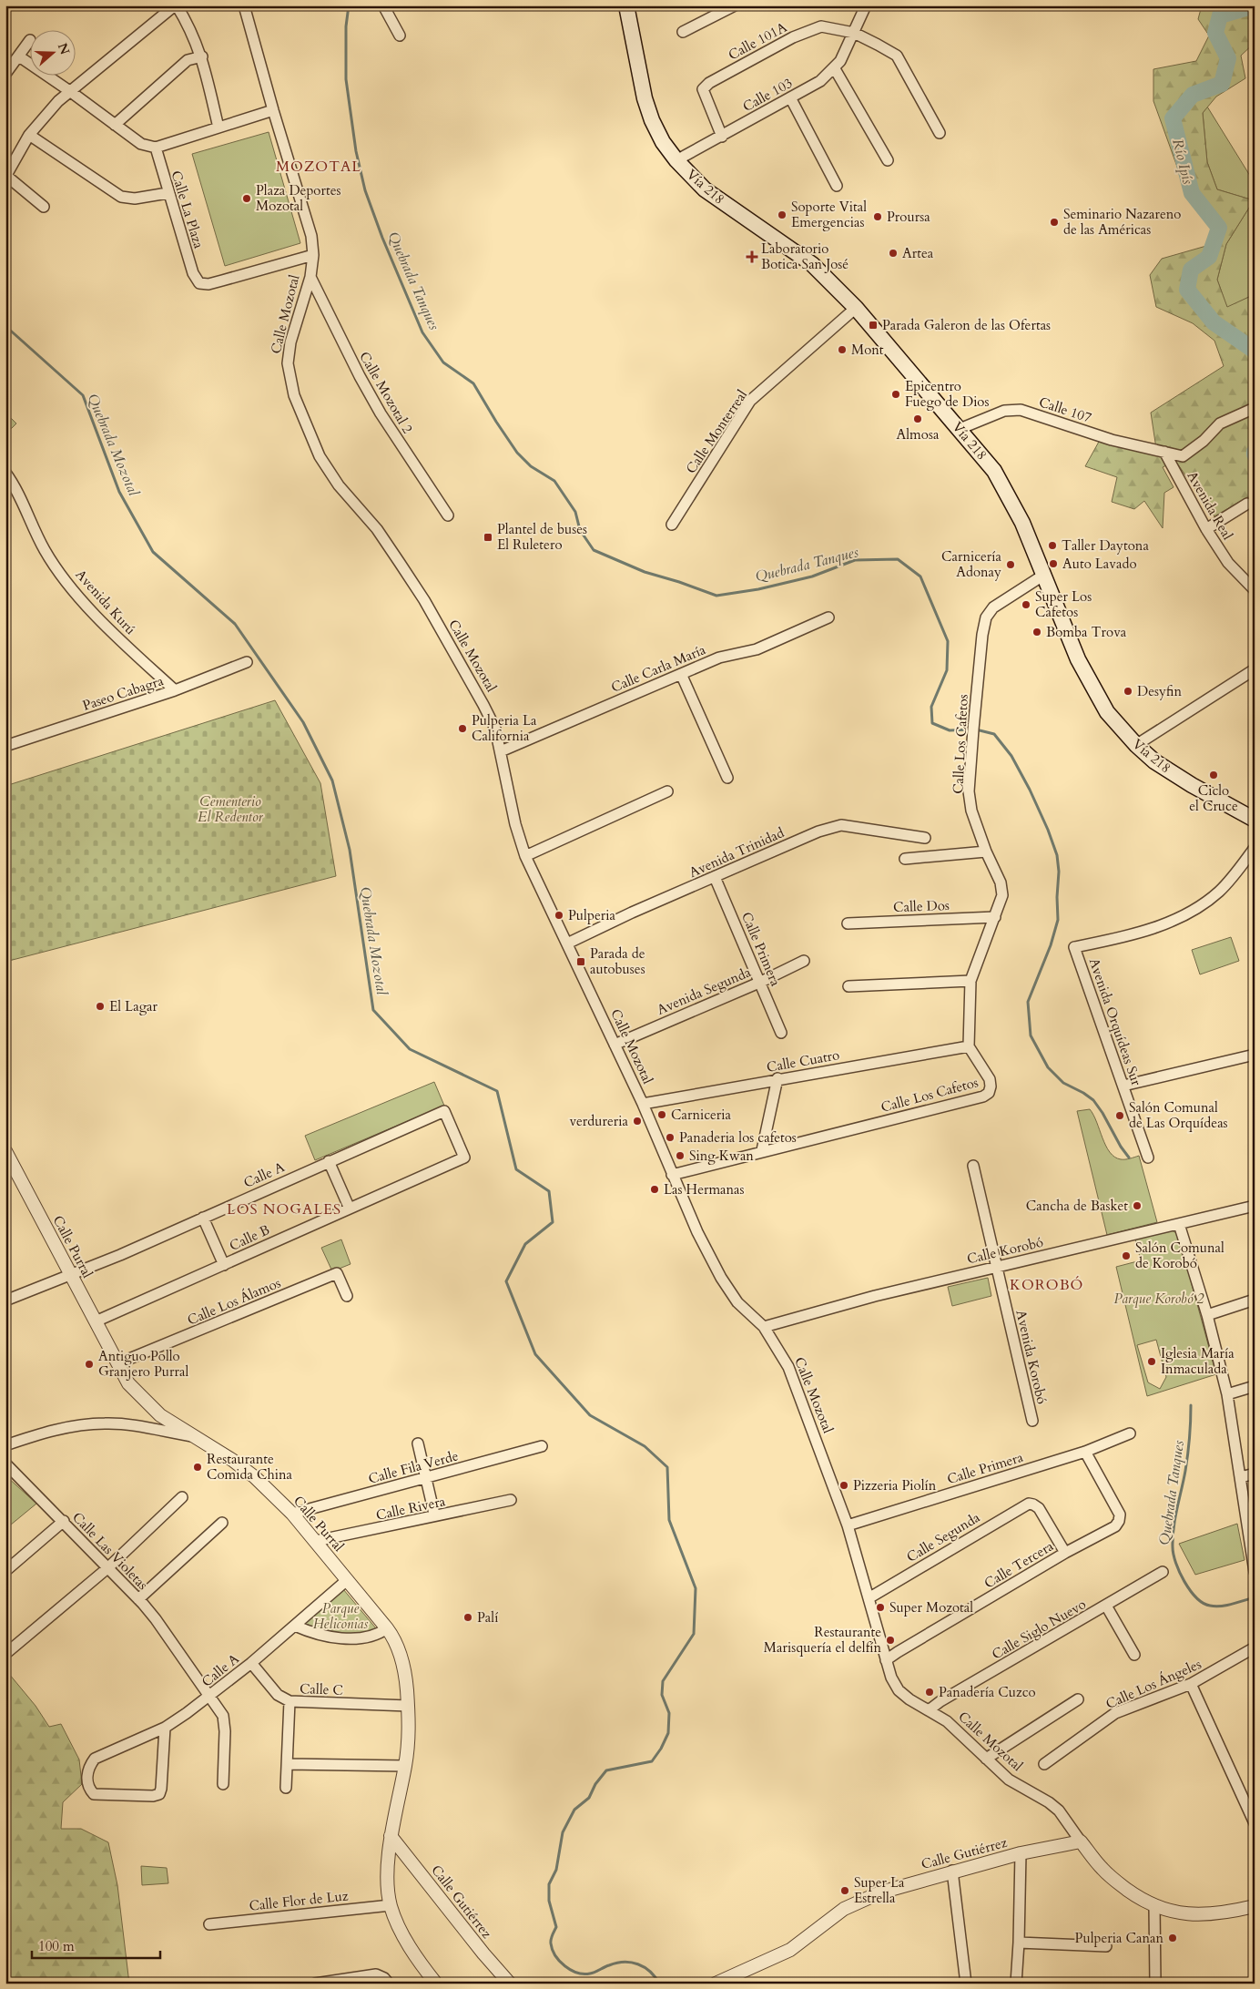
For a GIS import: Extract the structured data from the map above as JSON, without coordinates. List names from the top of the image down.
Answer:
{
  "streets": {
    "main road": ["Vía 218"],
    "street": [
      "Calle 101A",
      "Calle 103",
      "Calle La Plaza",
      "Calle Mozotal",
      "Calle Mozotal 2",
      "Calle 107",
      "Calle Monterreal",
      "Avenida Real",
      "Avenida Kurú",
      "Calle Carla María",
      "Paseo Cabagra",
      "Calle Los Cafetos",
      "Avenida Trinidad",
      "Calle Dos",
      "Calle Primera",
      "Avenida Segunda",
      "Avenida Orquídeas Sur",
      "Calle Cuatro",
      "Calle A",
      "Calle B",
      "Calle Purral",
      "Calle Korobó",
      "Calle Los Álamos",
      "Avenida Korobó",
      "Calle Fila Verde",
      "Calle Rivera",
      "Calle Segunda",
      "Calle Las Violetas",
      "Calle Tercera",
      "Calle Siglo Nuevo",
      "Calle Los Ángeles",
      "Calle C",
      "Calle Gutiérrez",
      "Calle Flor de Luz"
    ]
  },
  "crossings": [
    ["Calle 101A", "Calle 103"],
    ["Calle 103", "Vía 218"],
    ["Vía 218", "Calle 107"],
    ["Vía 218", "Calle Monterreal"],
    ["Vía 218", "Calle Los Cafetos"],
    ["Calle La Plaza", "Calle Mozotal"],
    ["Calle Mozotal", "Calle Mozotal 2"],
    ["Calle Mozotal", "Calle Carla María"],
    ["Calle Mozotal", "Calle Los Cafetos"],
    ["Calle Mozotal", "Avenida Trinidad"],
    ["Calle Mozotal", "Calle Primera"],
    ["Calle Mozotal", "Avenida Segunda"],
    ["Calle Mozotal", "Calle Cuatro"],
    ["Calle Mozotal", "Calle Korobó"],
    ["Calle Mozotal", "Calle Segunda"],
    ["Calle Mozotal", "Calle Tercera"],
    ["Calle Mozotal", "Calle Siglo Nuevo"],
    ["Calle Mozotal", "Calle Gutiérrez"],
    ["Calle 107", "Avenida Real"],
    ["Avenida Kurú", "Paseo Cabagra"],
    ["Calle Los Cafetos", "Calle Dos"],
    ["Calle Los Cafetos", "Calle Cuatro"],
    ["Avenida Trinidad", "Calle Primera"],
    ["Calle Primera", "Avenida Segunda"],
    ["Calle Primera", "Calle Tercera"],
    ["Calle A", "Calle B"],
    ["Calle A", "Calle Purral"],
    ["Calle A", "Calle Las Violetas"],
    ["Calle A", "Calle C"],
    ["Calle B", "Calle Purral"],
    ["Calle Purral", "Calle Los Álamos"],
    ["Calle Purral", "Calle Fila Verde"],
    ["Calle Purral", "Calle Rivera"],
    ["Calle Purral", "Calle C"],
    ["Calle Purral", "Calle Gutiérrez"],
    ["Calle Purral", "Calle Flor de Luz"],
    ["Calle Korobó", "Avenida Korobó"],
    ["Calle Segunda", "Calle Tercera"]
  ],
  "districts": ["MOZOTAL", "LOS NOGALES", "KOROBÓ"],
  "water": ["Río Ipís", "Quebrada Tanques", "Quebrada Mozotal"],
  "parks": ["Cementerio El Redentor", "Parque Korobó 2", "Parque Heliconias"],
  "places": {
    "other": [
      "Plaza Deportes Mozotal",
      "Soporte Vital Emergencias",
      "Proursa",
      "Seminario Nazareno de las Américas",
      "Artea",
      "Mont",
      "Epicentro Fuego de Dios",
      "Almosa",
      "Taller Daytona",
      "Auto Lavado",
      "Carnicería Adonay",
      "Super Los Cafetos",
      "Bomba Trova",
      "Desyfin",
      "Pulperia La California",
      "Ciclo el Cruce",
      "Pulperia",
      "El Lagar",
      "Carniceria",
      "Salón Comunal de Las Orquídeas",
      "verdureria",
      "Panaderia los cafetos",
      "Sing Kwan",
      "Las Hermanas",
      "Cancha de Basket",
      "Salón Comunal de Korobó",
      "Iglesia María Inmaculada",
      "Antiguo Pollo Granjero Purral",
      "Restaurante Comida China",
      "Pizzeria Piolín",
      "Super Mozotal",
      "Palí",
      "Restaurante Marisquería el delfín",
      "Panadería Cuzco",
      "Super La Estrella",
      "Pulperia Canan"
    ],
    "health": ["Laboratorio Botica San José"],
    "transit": ["Parada Galeron de las Ofertas", "Plantel de buses El Ruletero", "Parada de autobuses"]
  },
  "scale_bar": "100 m",
  "north": "right"
}
